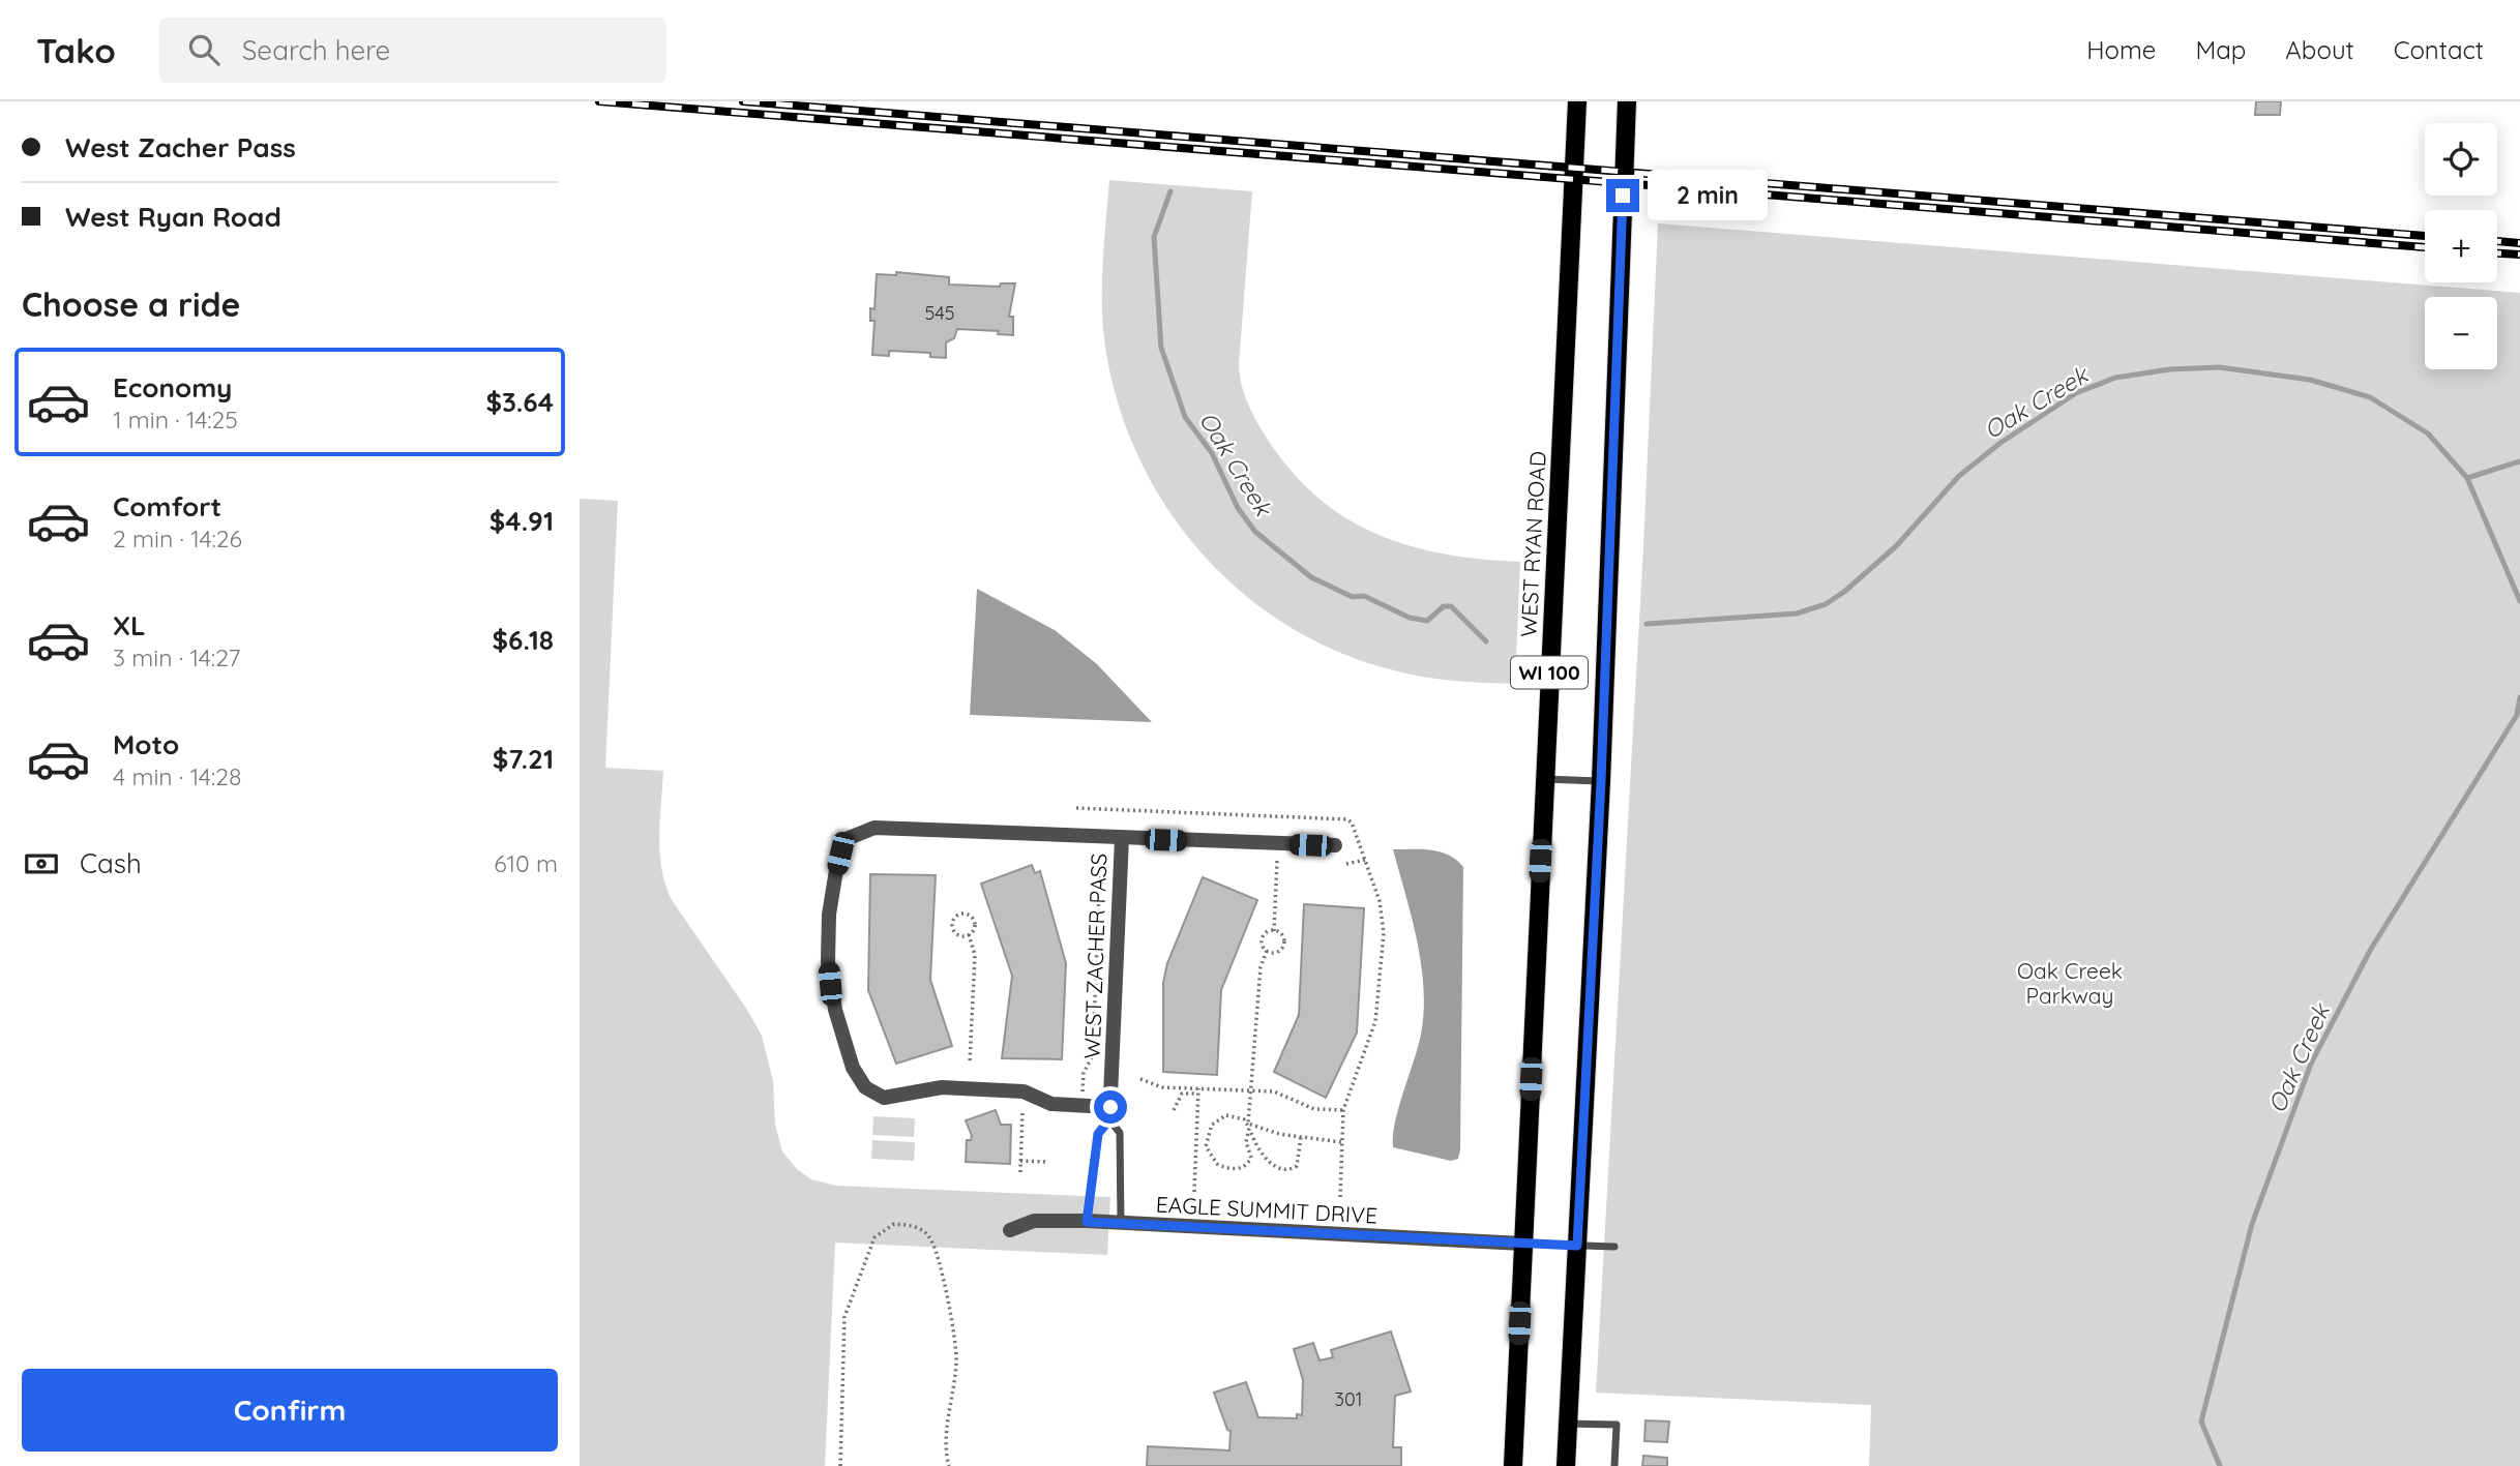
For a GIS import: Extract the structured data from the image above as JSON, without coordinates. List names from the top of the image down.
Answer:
{
  "streets": {
    "main road": ["WEST RYAN ROAD", "WI 100"],
    "street": ["WEST ZACHER PASS", "EAGLE SUMMIT DRIVE"]
  },
  "crossings": [
    ["WEST RYAN ROAD", "EAGLE SUMMIT DRIVE"],
    ["WEST ZACHER PASS", "EAGLE SUMMIT DRIVE"]
  ],
  "water": ["Oak Creek"],
  "parks": ["Oak Creek Parkway"],
  "house_numbers": ["545", "301"],
  "page": {
    "header": "Tako",
    "search": "Search here",
    "nav": [
      "Home",
      "Map",
      "About",
      "Contact"
    ],
    "banner": ["West Zacher Pass", "West Ryan Road"],
    "map_buttons": ["+", "−"],
    "bubble": "2 min",
    "heading": "Choose a ride",
    "list": [
      {
        "name": "Economy",
        "note": "1 min · 14:25",
        "value": "$3.64"
      },
      {
        "name": "Comfort",
        "note": "2 min · 14:26",
        "value": "$4.91"
      },
      {
        "name": "XL",
        "note": "3 min · 14:27",
        "value": "$6.18"
      },
      {
        "name": "Moto",
        "note": "4 min · 14:28",
        "value": "$7.21"
      }
    ],
    "pay": ["Cash", "610 m"],
    "buttons": "Confirm"
  }
}
